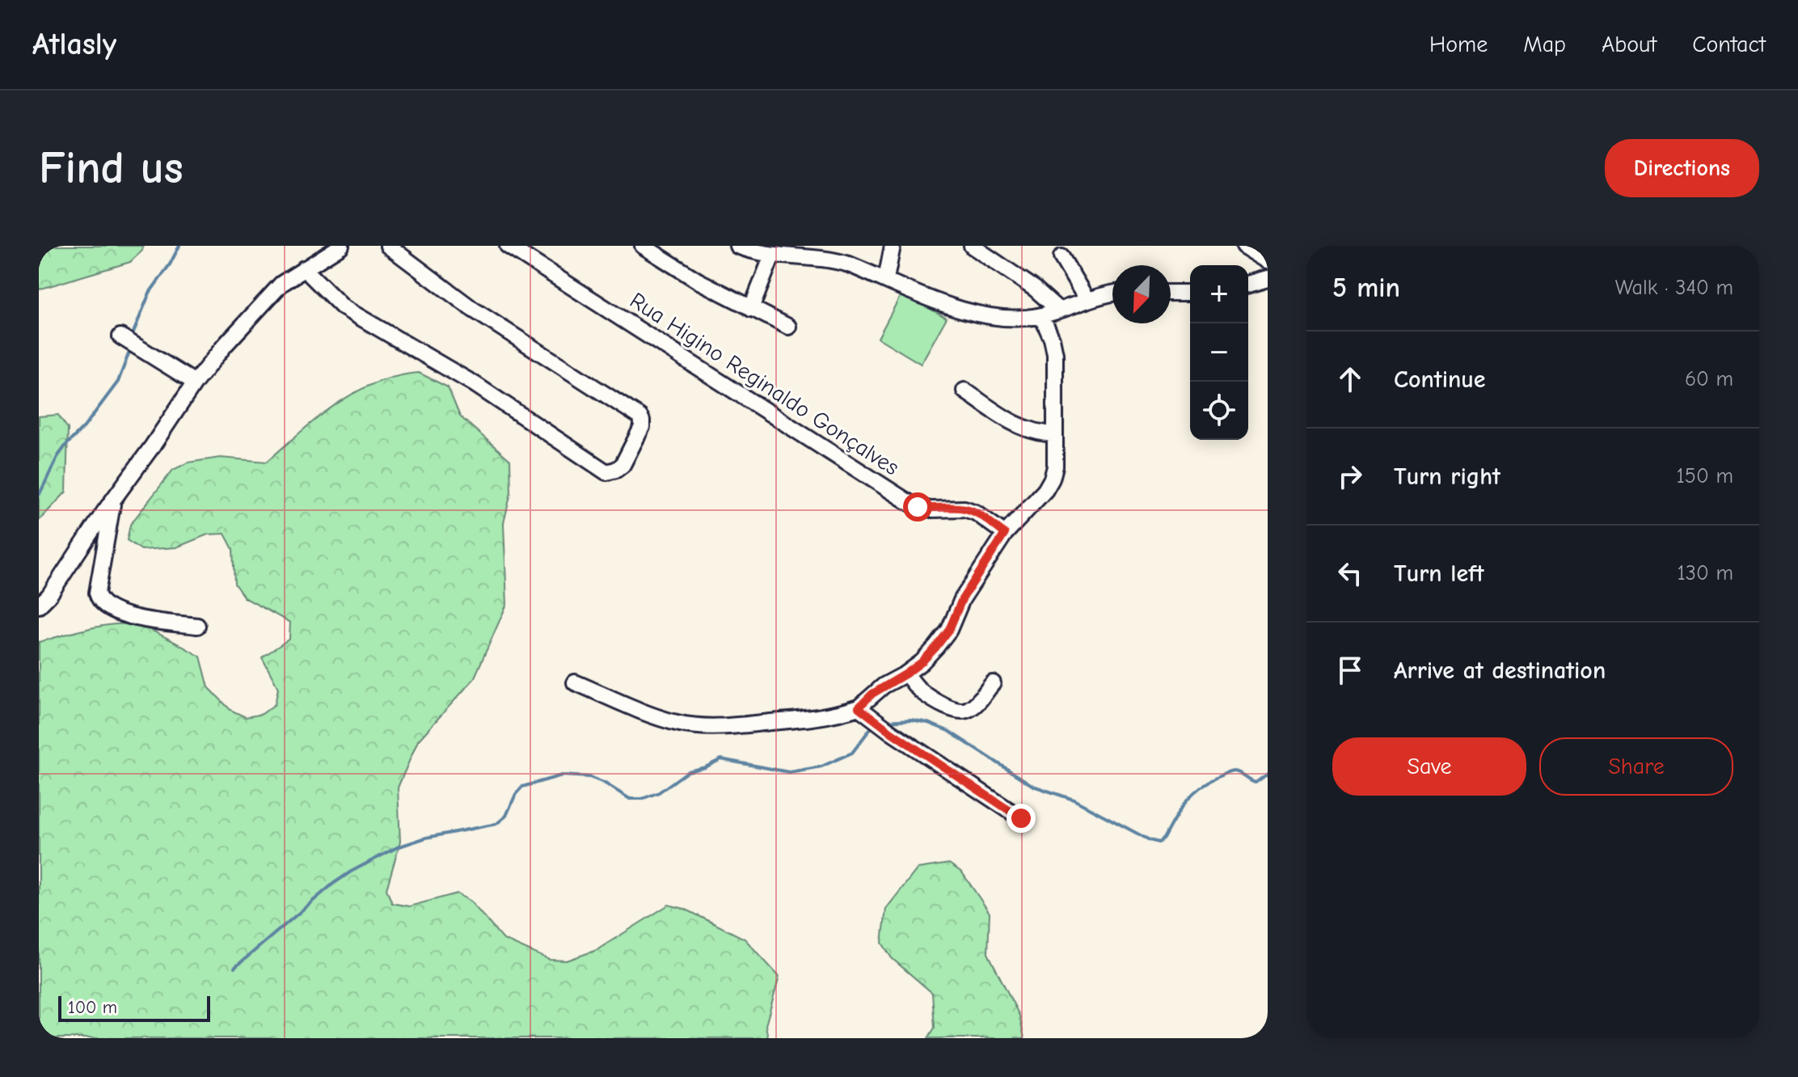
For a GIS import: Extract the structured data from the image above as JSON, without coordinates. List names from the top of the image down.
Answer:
{
  "streets": {
    "street": ["Rua Higino Reginaldo Gonçalves"]
  },
  "scale_bar": "100 m",
  "north": "bottom left",
  "page": {
    "header": "Atlasly",
    "nav": [
      "Home",
      "Map",
      "About",
      "Contact"
    ],
    "buttons": [
      "Directions",
      ["Save", "Share"]
    ],
    "title": "Find us",
    "heading": ["5 min", "Walk · 340 m"],
    "map_buttons": ["+", "−"],
    "list": [
      ["Continue", "60 m"],
      ["Turn right", "150 m"],
      ["Turn left", "130 m"],
      "Arrive at destination"
    ],
    "scale": "100 m"
  }
}
